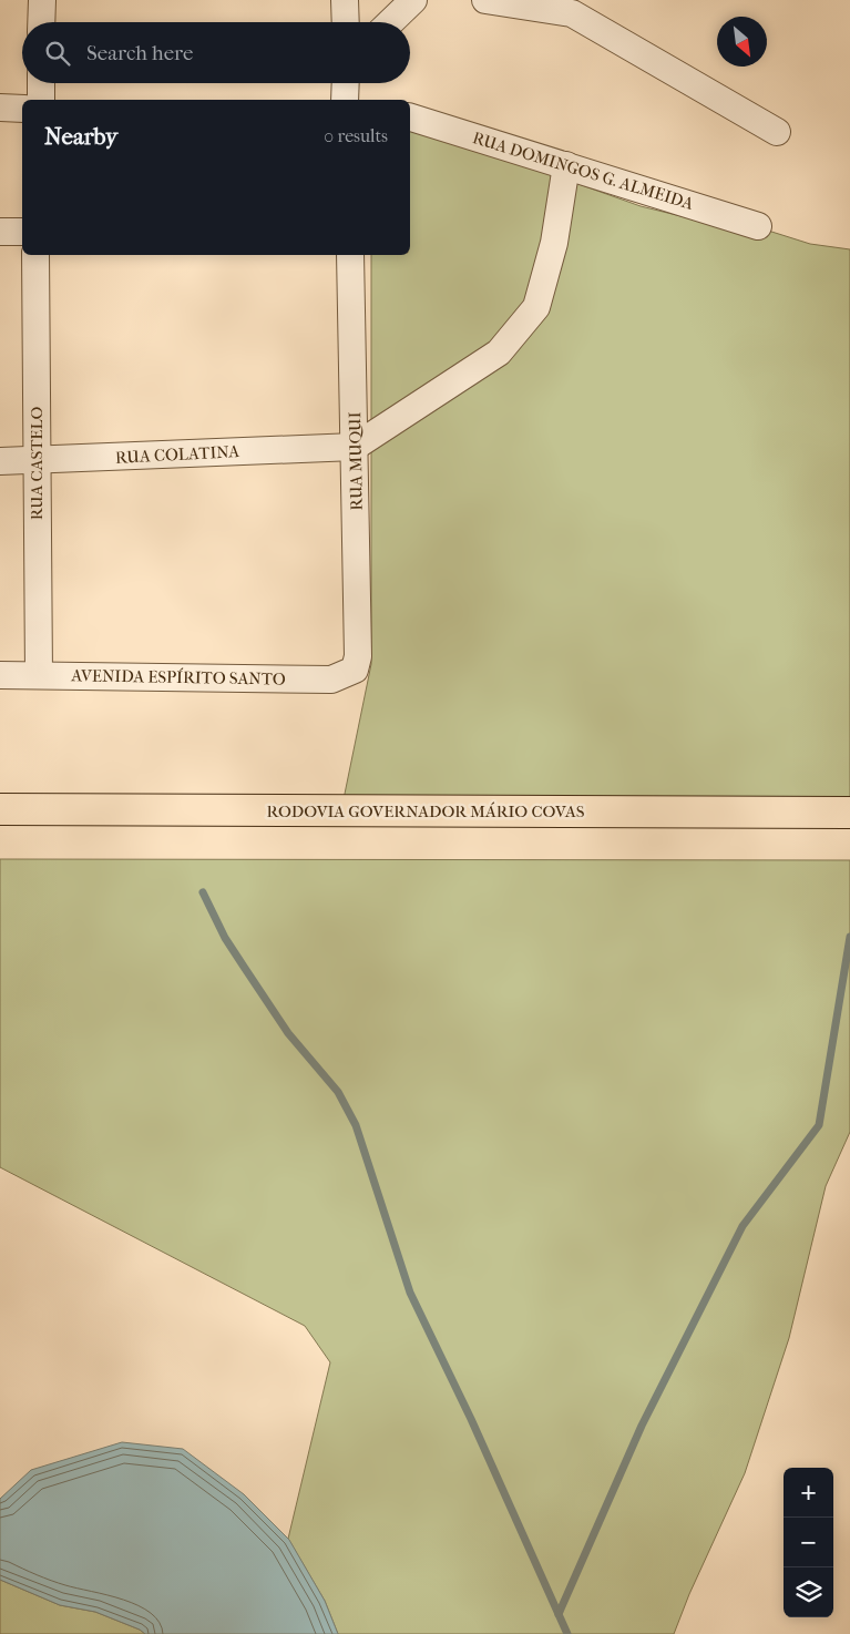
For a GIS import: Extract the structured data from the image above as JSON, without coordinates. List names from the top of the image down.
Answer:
{
  "streets": {
    "main road": ["RODOVIA GOVERNADOR MÁRIO COVAS"],
    "street": [
      "RUA DOMINGOS G. ALMEIDA",
      "RUA COLATINA",
      "RUA MUQUI",
      "RUA CASTELO",
      "AVENIDA ESPÍRITO SANTO"
    ]
  },
  "crossings": [
    ["RUA COLATINA", "RUA MUQUI"],
    ["RUA COLATINA", "RUA CASTELO"],
    ["RUA MUQUI", "AVENIDA ESPÍRITO SANTO"],
    ["RUA CASTELO", "AVENIDA ESPÍRITO SANTO"]
  ],
  "north": "bottom right",
  "page": {
    "search": "Search here",
    "heading": ["Nearby", "0 results"],
    "map_buttons": ["+", "−"]
  }
}
